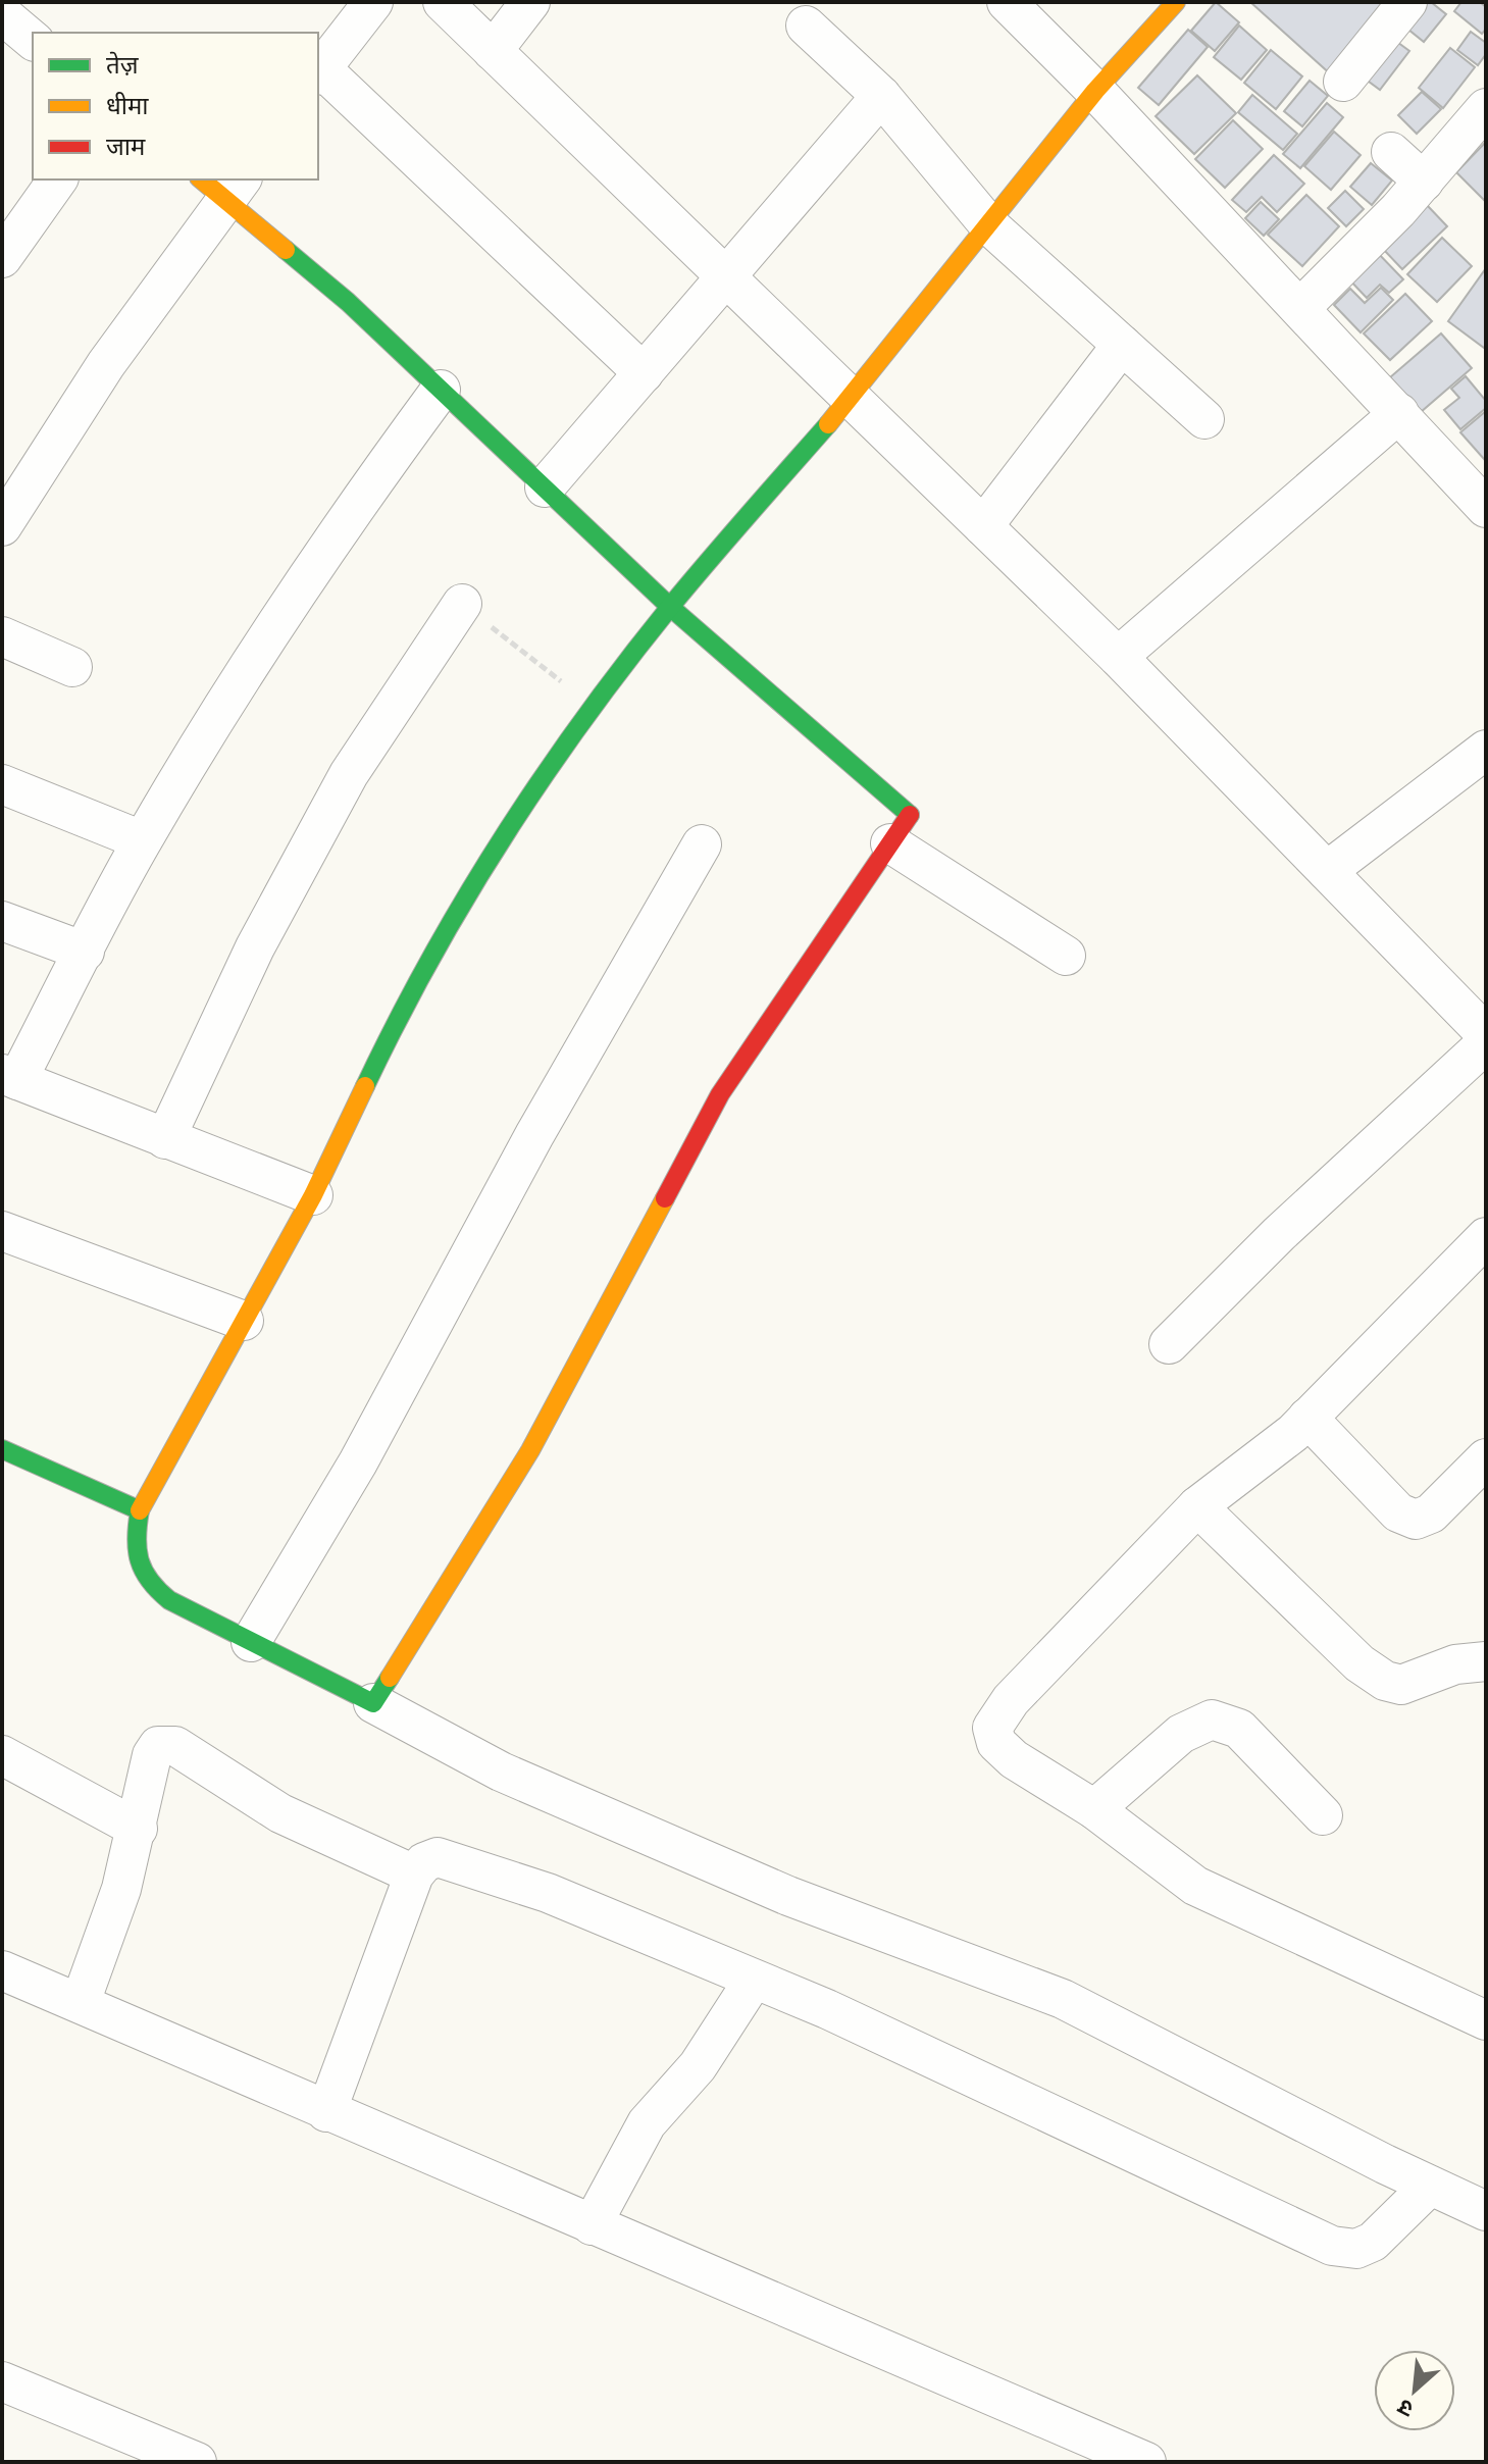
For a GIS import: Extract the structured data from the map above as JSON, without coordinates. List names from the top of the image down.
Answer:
{
  "legend": ["तेज़", "धीमा", "जाम"],
  "north": "bottom left"
}
